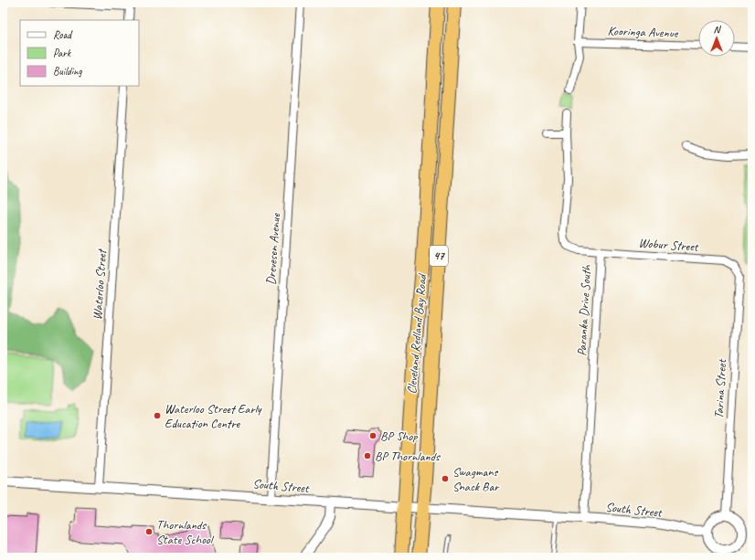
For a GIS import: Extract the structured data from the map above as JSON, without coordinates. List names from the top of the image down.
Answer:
{
  "streets": {
    "highway": ["47", "Cleveland Redland Bay Road"],
    "street": [
      "Kooringa Avenue",
      "Wobur Street",
      "Drevesen Avenue",
      "Waterloo Street",
      "Paranka Drive South",
      "Tarina Street",
      "South Street"
    ]
  },
  "crossings": [
    ["Wobur Street", "Paranka Drive South"],
    ["Wobur Street", "Tarina Street"],
    ["Drevesen Avenue", "South Street"],
    ["Waterloo Street", "South Street"],
    ["Paranka Drive South", "South Street"],
    ["Cleveland Redland Bay Road", "South Street"],
    ["Tarina Street", "South Street"]
  ],
  "places": [
    "Waterloo Street Early Education Centre",
    "BP Shop",
    "BP Thornlands",
    "Swagmans Snack Bar",
    "Thornlands State School"
  ],
  "legend": ["Road", "Park", "Building"],
  "north": "top"
}
